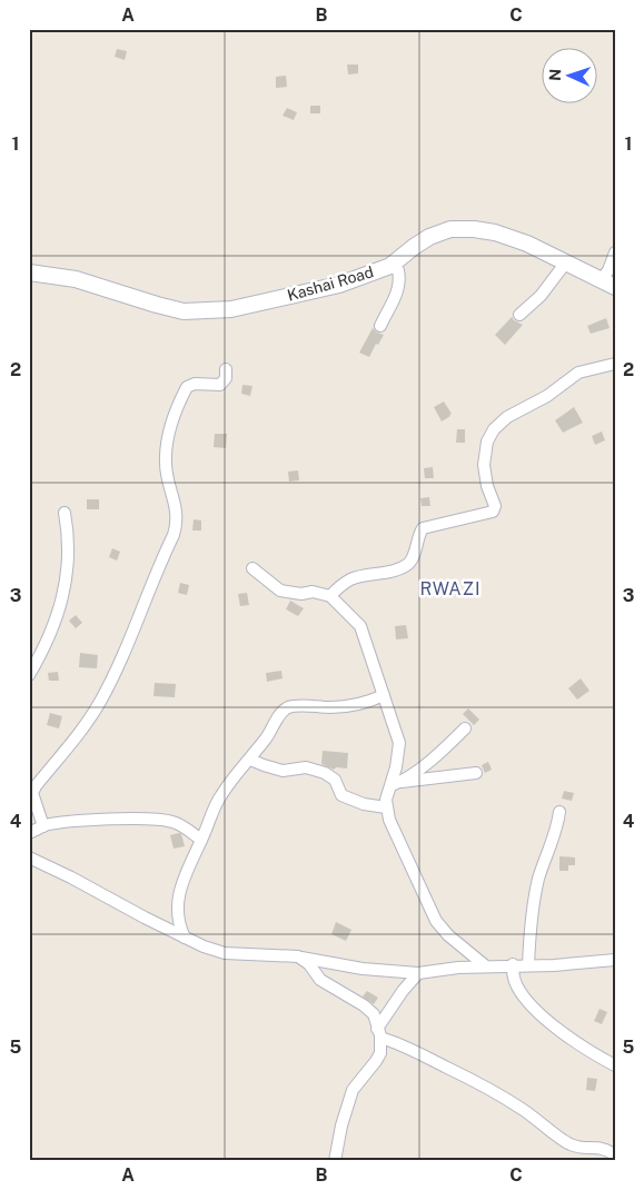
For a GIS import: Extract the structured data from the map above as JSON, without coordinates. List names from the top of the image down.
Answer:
{
  "streets": {
    "street": ["Kashai Road"]
  },
  "districts": ["RWAZI"],
  "north": "left",
  "grid": {
    "columns": ["A", "B", "C"],
    "rows": [
      "1",
      "2",
      "3",
      "4",
      "5"
    ]
  }
}
